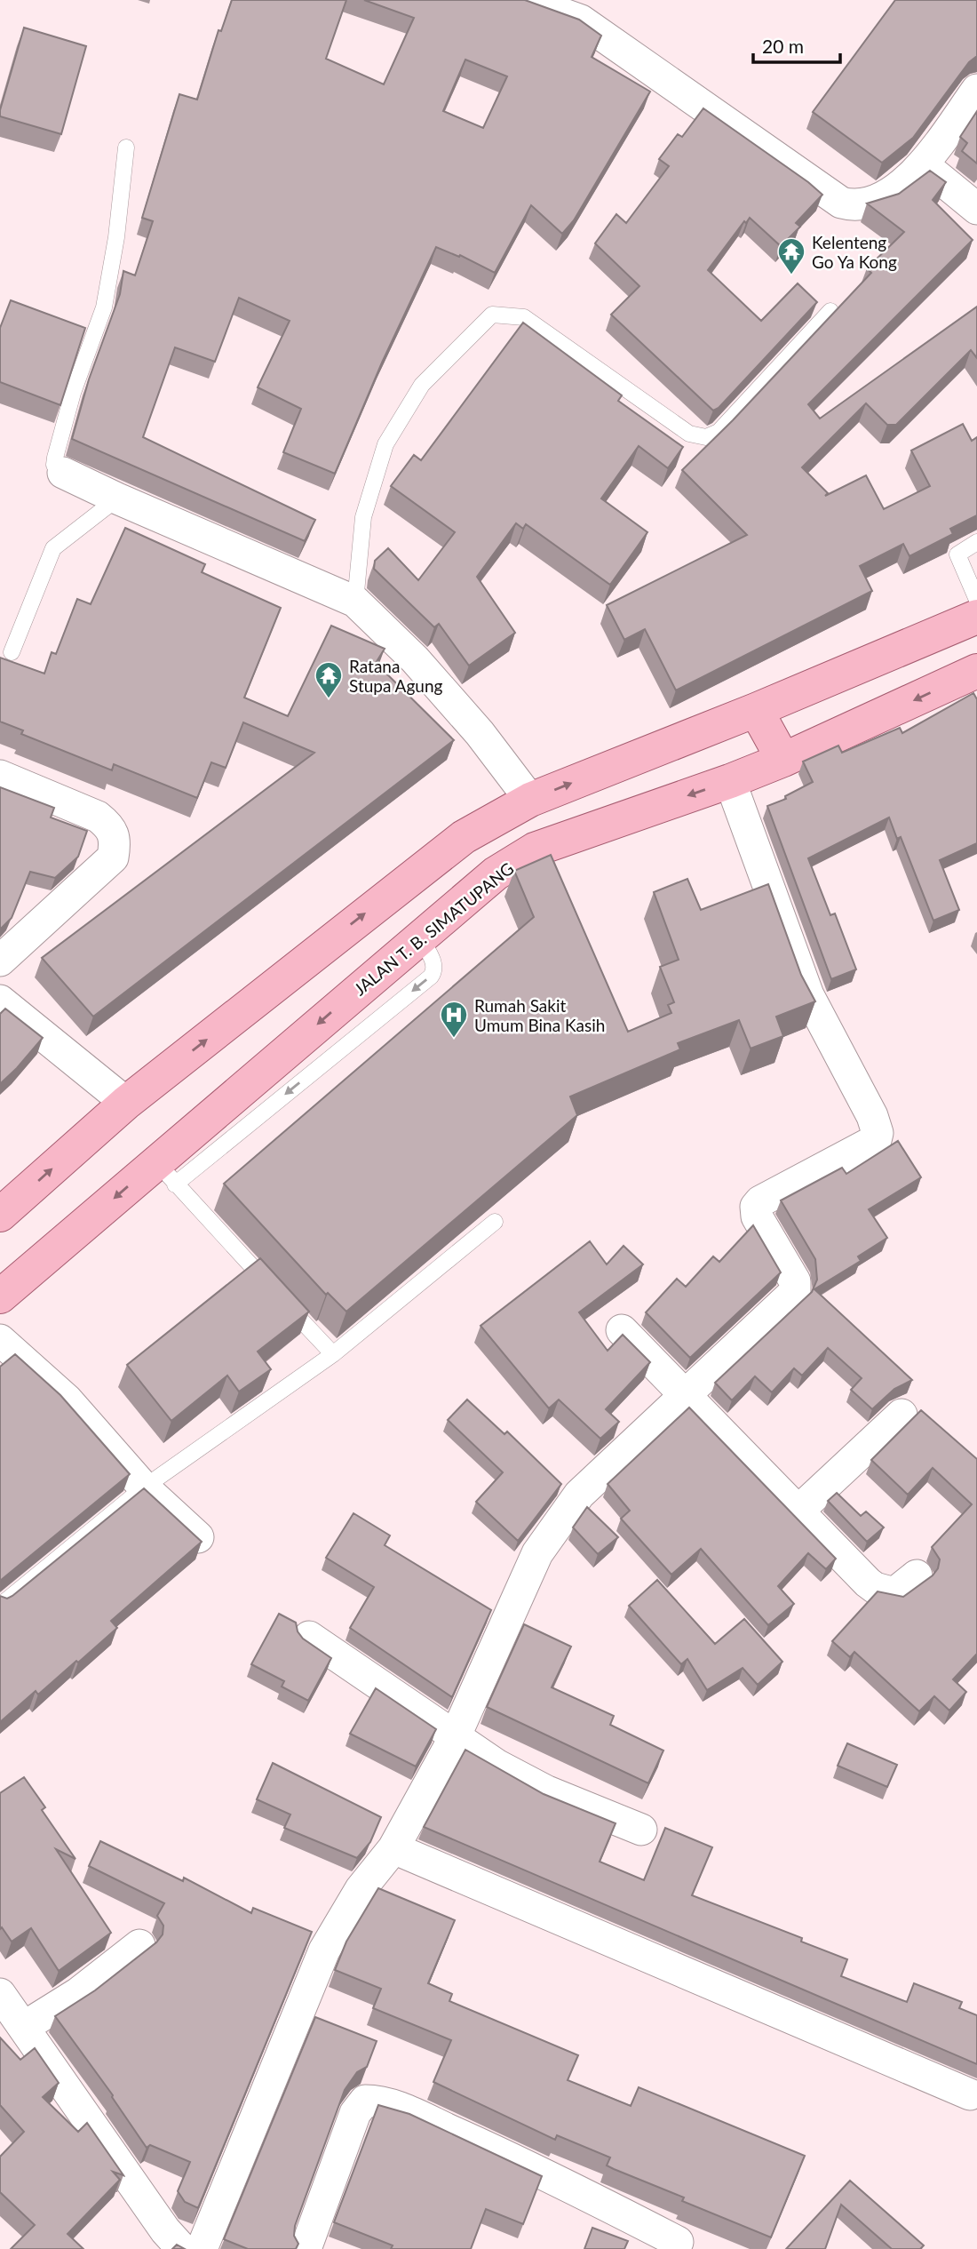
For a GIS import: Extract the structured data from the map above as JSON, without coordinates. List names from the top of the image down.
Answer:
{
  "streets": {
    "main road": ["JALAN T. B. SIMATUPANG"]
  },
  "places": {
    "temple": ["Kelenteng Go Ya Kong", "Ratana Stupa Agung"],
    "hospital": ["Rumah Sakit Umum Bina Kasih"]
  },
  "scale_bar": "20 m"
}
